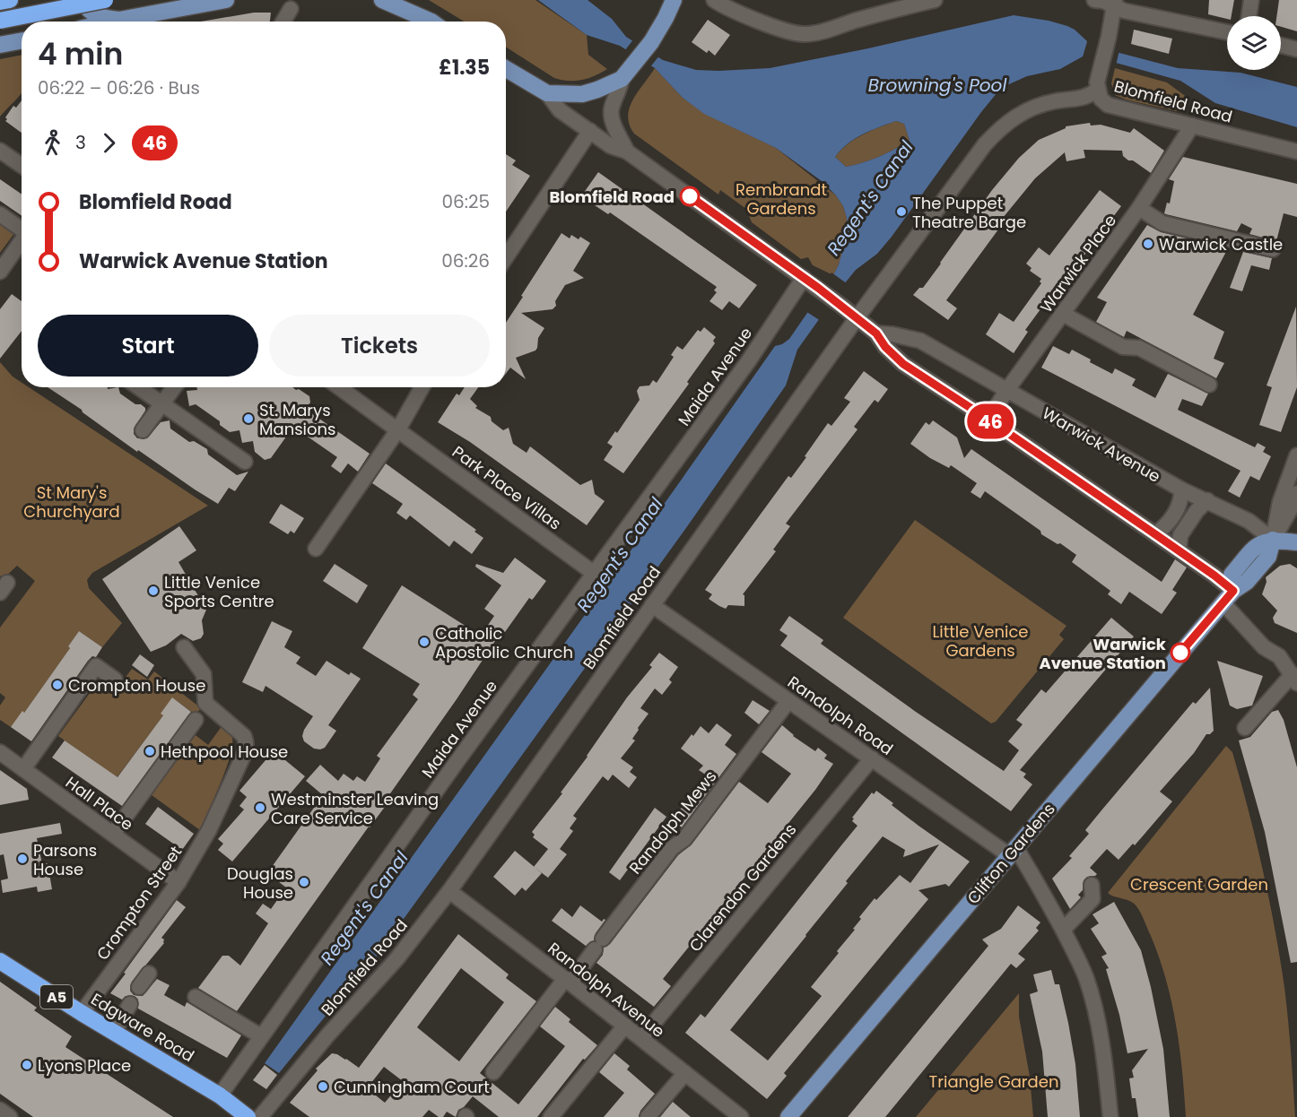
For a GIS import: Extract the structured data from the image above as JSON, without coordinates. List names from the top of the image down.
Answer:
{
  "streets": {
    "highway": ["A5", "Edgware Road"],
    "main road": ["Clifton Gardens"],
    "street": [
      "Blomfield Road",
      "Warwick Place",
      "Maida Avenue",
      "Warwick Avenue",
      "Park Place Villas",
      "Randolph Road",
      "Hall Place",
      "Randolph Mews",
      "Clarendon Gardens",
      "Crompton Street",
      "Randolph Avenue"
    ]
  },
  "crossings": [
    ["Blomfield Road", "Warwick Place"],
    ["Blomfield Road", "Randolph Road"],
    ["Blomfield Road", "Randolph Avenue"],
    ["Warwick Place", "Warwick Avenue"],
    ["Maida Avenue", "Park Place Villas"],
    ["Maida Avenue", "Edgware Road"],
    ["Warwick Avenue", "Clifton Gardens"],
    ["Randolph Road", "Randolph Mews"],
    ["Randolph Road", "Clifton Gardens"],
    ["Randolph Road", "Clarendon Gardens"],
    ["Hall Place", "Crompton Street"],
    ["Randolph Mews", "Randolph Avenue"],
    ["Clarendon Gardens", "Randolph Avenue"],
    ["Crompton Street", "Edgware Road"]
  ],
  "water": ["Browning's Pool", "Regent's Canal"],
  "parks": [
    "Rembrandt Gardens",
    "St Mary's Churchyard",
    "Little Venice Gardens",
    "Crescent Garden",
    "Triangle Garden"
  ],
  "places": [
    "Blomfield Road",
    "The Puppet Theatre Barge",
    "Warwick Castle",
    "St. Marys Mansions",
    "Little Venice Sports Centre",
    "Catholic Apostolic Church",
    "Warwick Avenue Station",
    "Crompton House",
    "Hethpool House",
    "Westminster Leaving Care Service",
    "Parsons House",
    "Douglas House",
    "Lyons Place",
    "Cunningham Court"
  ],
  "lines": ["bus line 46"],
  "page": {
    "on_map": "46",
    "heading": ["4 min", "06:22 – 06:26 · Bus", "£1.35"],
    "legs": ["3", "46"],
    "list": [
      {
        "name": "Blomfield Road",
        "value": "06:25"
      },
      {
        "name": "Warwick Avenue Station",
        "value": "06:26"
      }
    ],
    "buttons": ["Start", "Tickets"]
  }
}
